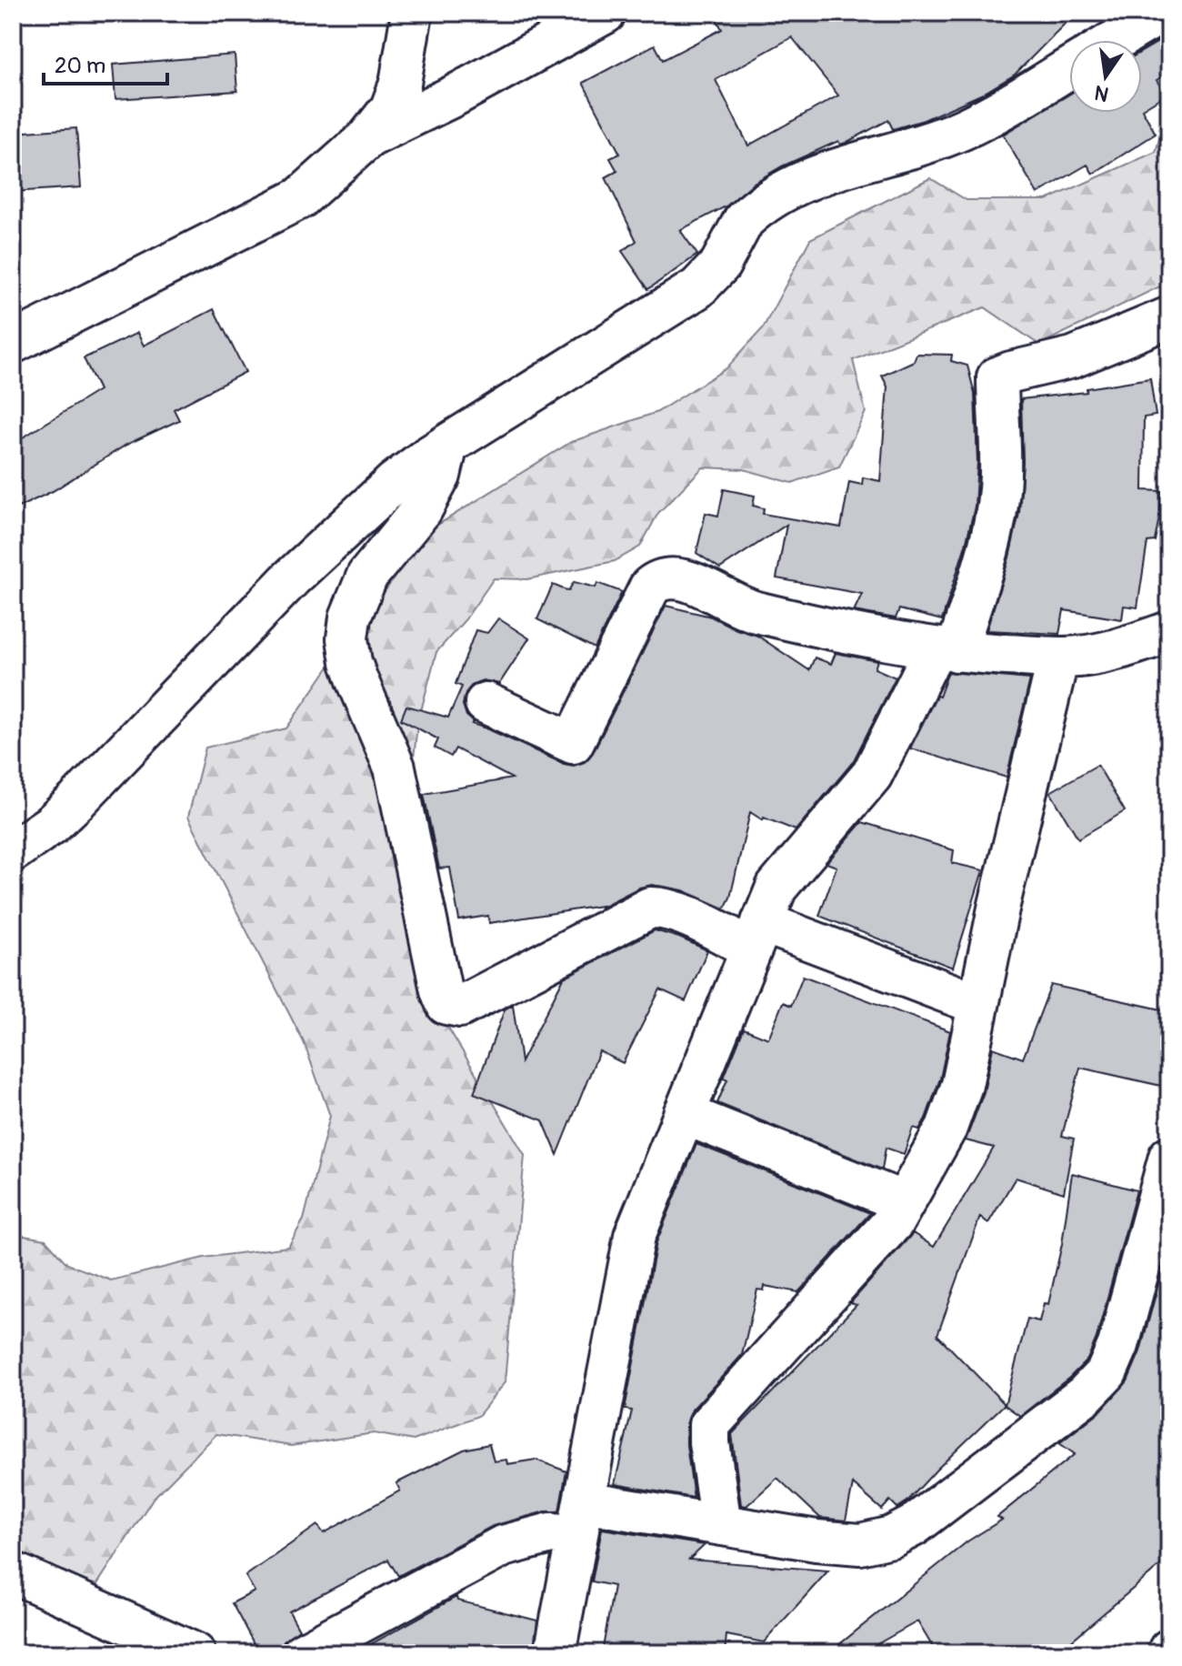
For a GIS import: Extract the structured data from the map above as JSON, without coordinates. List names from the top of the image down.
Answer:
{
  "scale_bar": "20 m",
  "north": "bottom"
}
